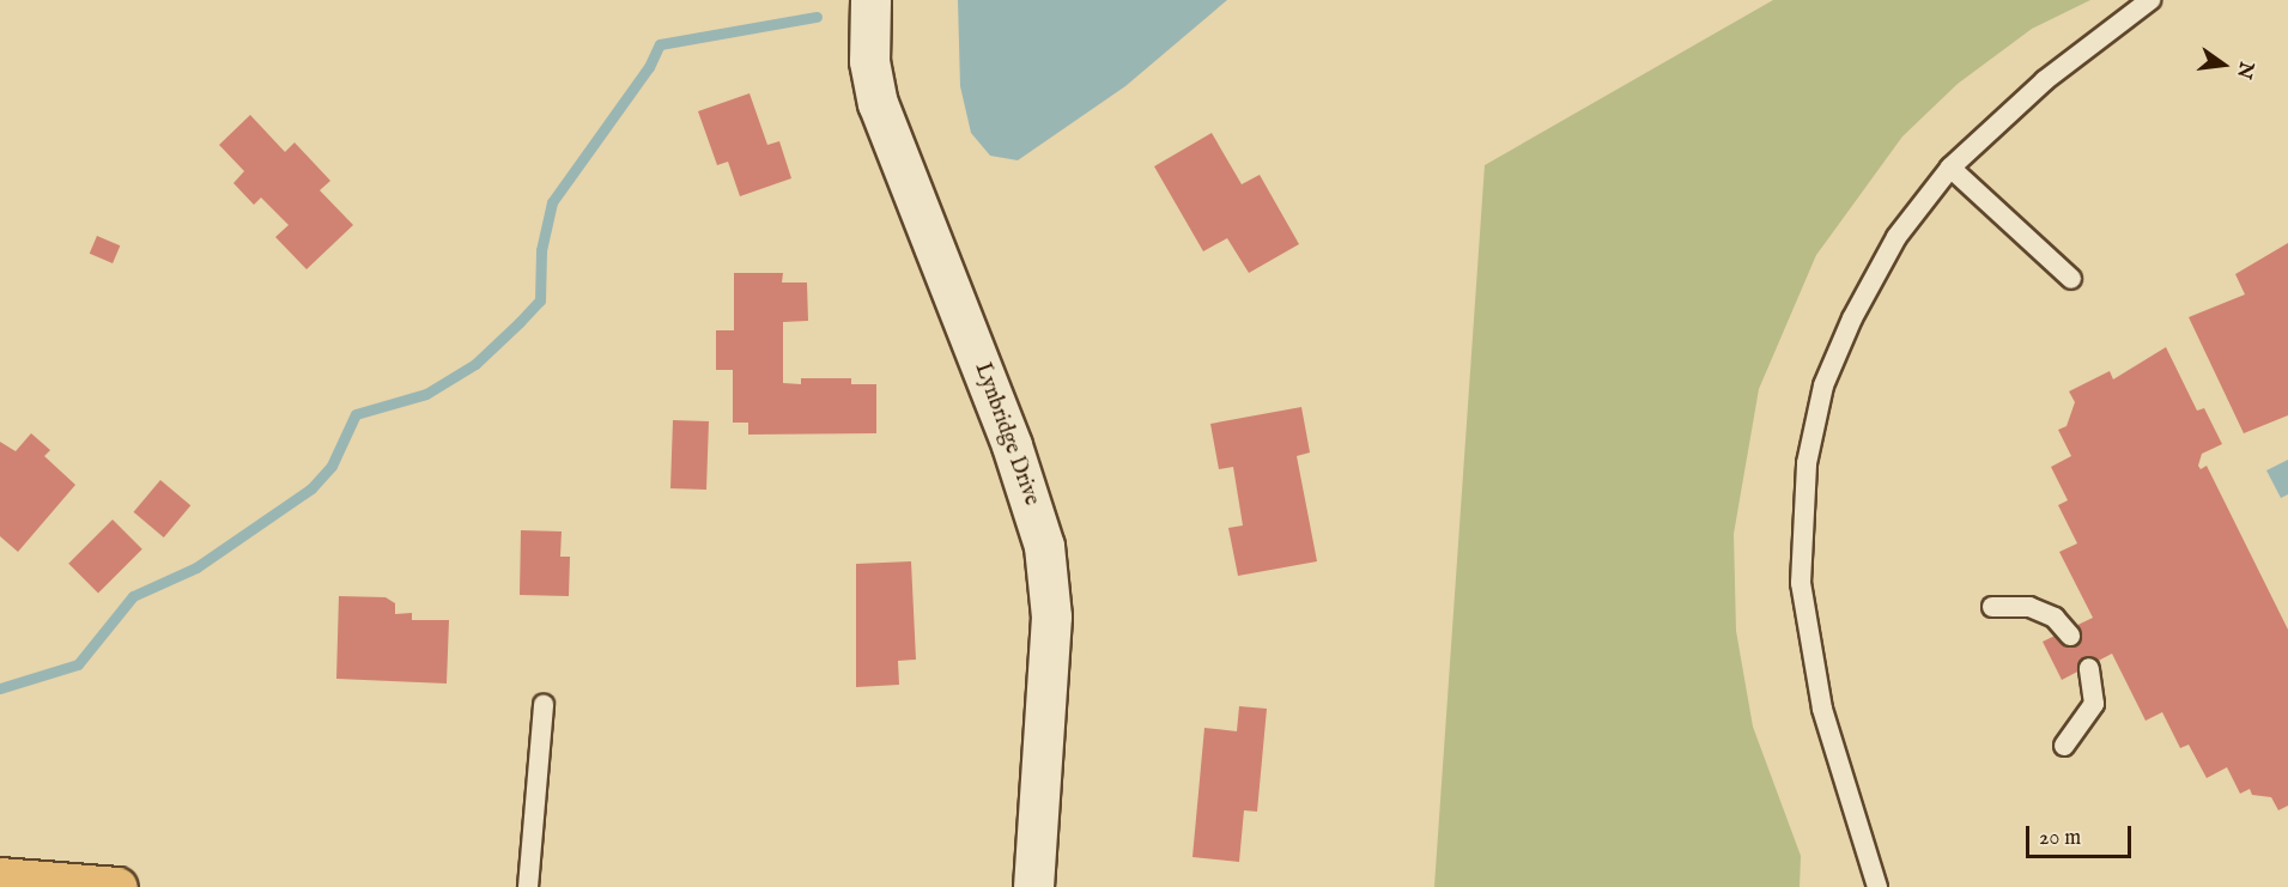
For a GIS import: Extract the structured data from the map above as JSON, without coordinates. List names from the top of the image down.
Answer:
{
  "streets": {
    "street": ["Lynbridge Drive"]
  },
  "scale_bar": "20 m",
  "north": "right"
}
